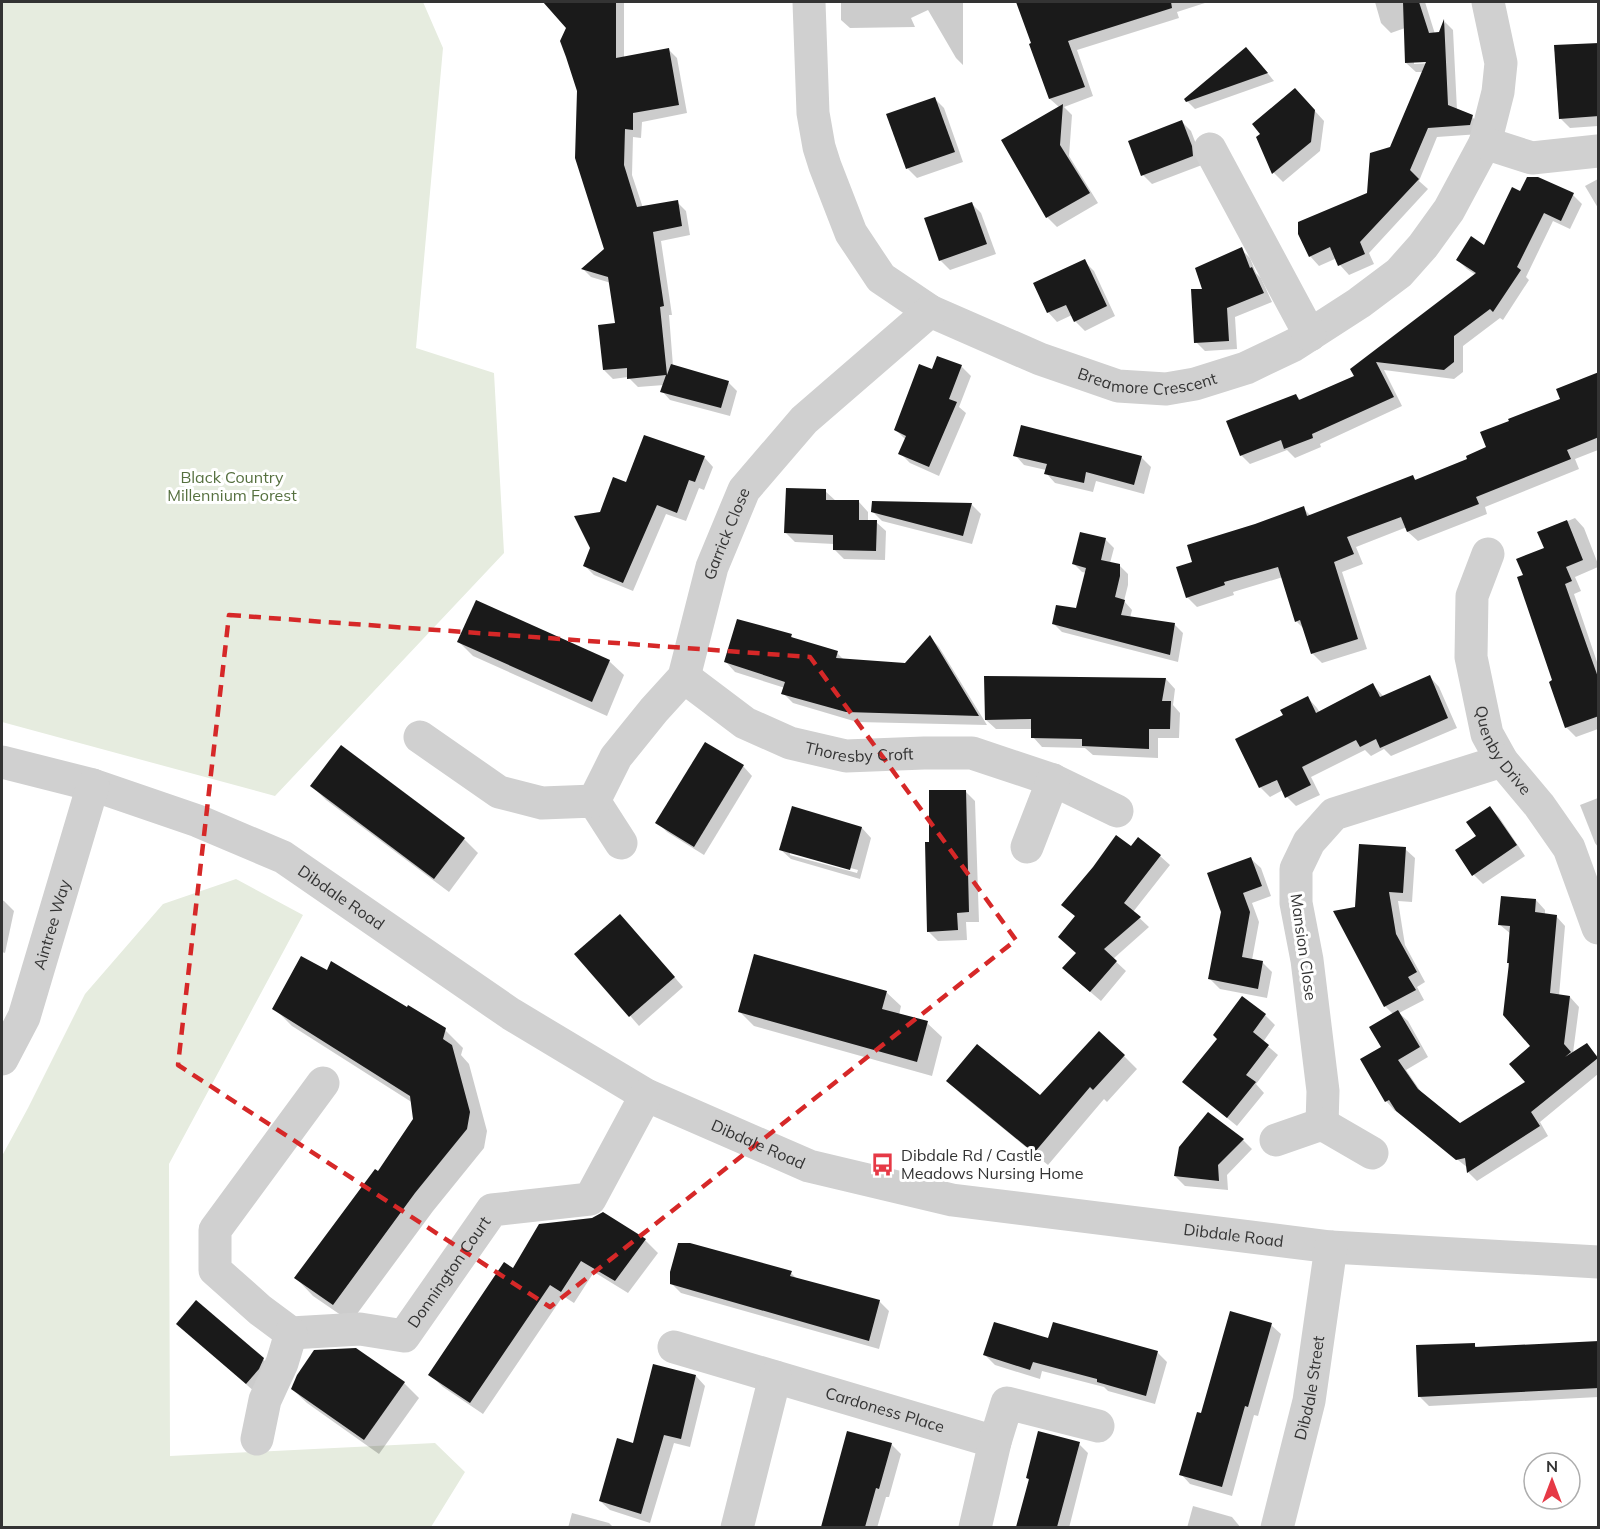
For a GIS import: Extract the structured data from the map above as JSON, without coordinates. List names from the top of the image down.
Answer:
{
  "streets": {
    "street": [
      "Breamore Crescent",
      "Garrick Close",
      "Quenby Drive",
      "Thoresby Croft",
      "Dibdale Road",
      "Aintree Way",
      "Mansion Close",
      "Donnington Court",
      "Dibdale Street",
      "Cardoness Place"
    ]
  },
  "crossings": [
    ["Breamore Crescent", "Garrick Close"],
    ["Garrick Close", "Thoresby Croft"],
    ["Quenby Drive", "Mansion Close"],
    ["Dibdale Road", "Aintree Way"],
    ["Dibdale Road", "Donnington Court"],
    ["Dibdale Road", "Dibdale Street"]
  ],
  "parks": ["Black Country Millennium Forest"],
  "places": {
    "bus stop": ["Dibdale Rd / Castle Meadows Nursing Home"]
  },
  "north": "top"
}
